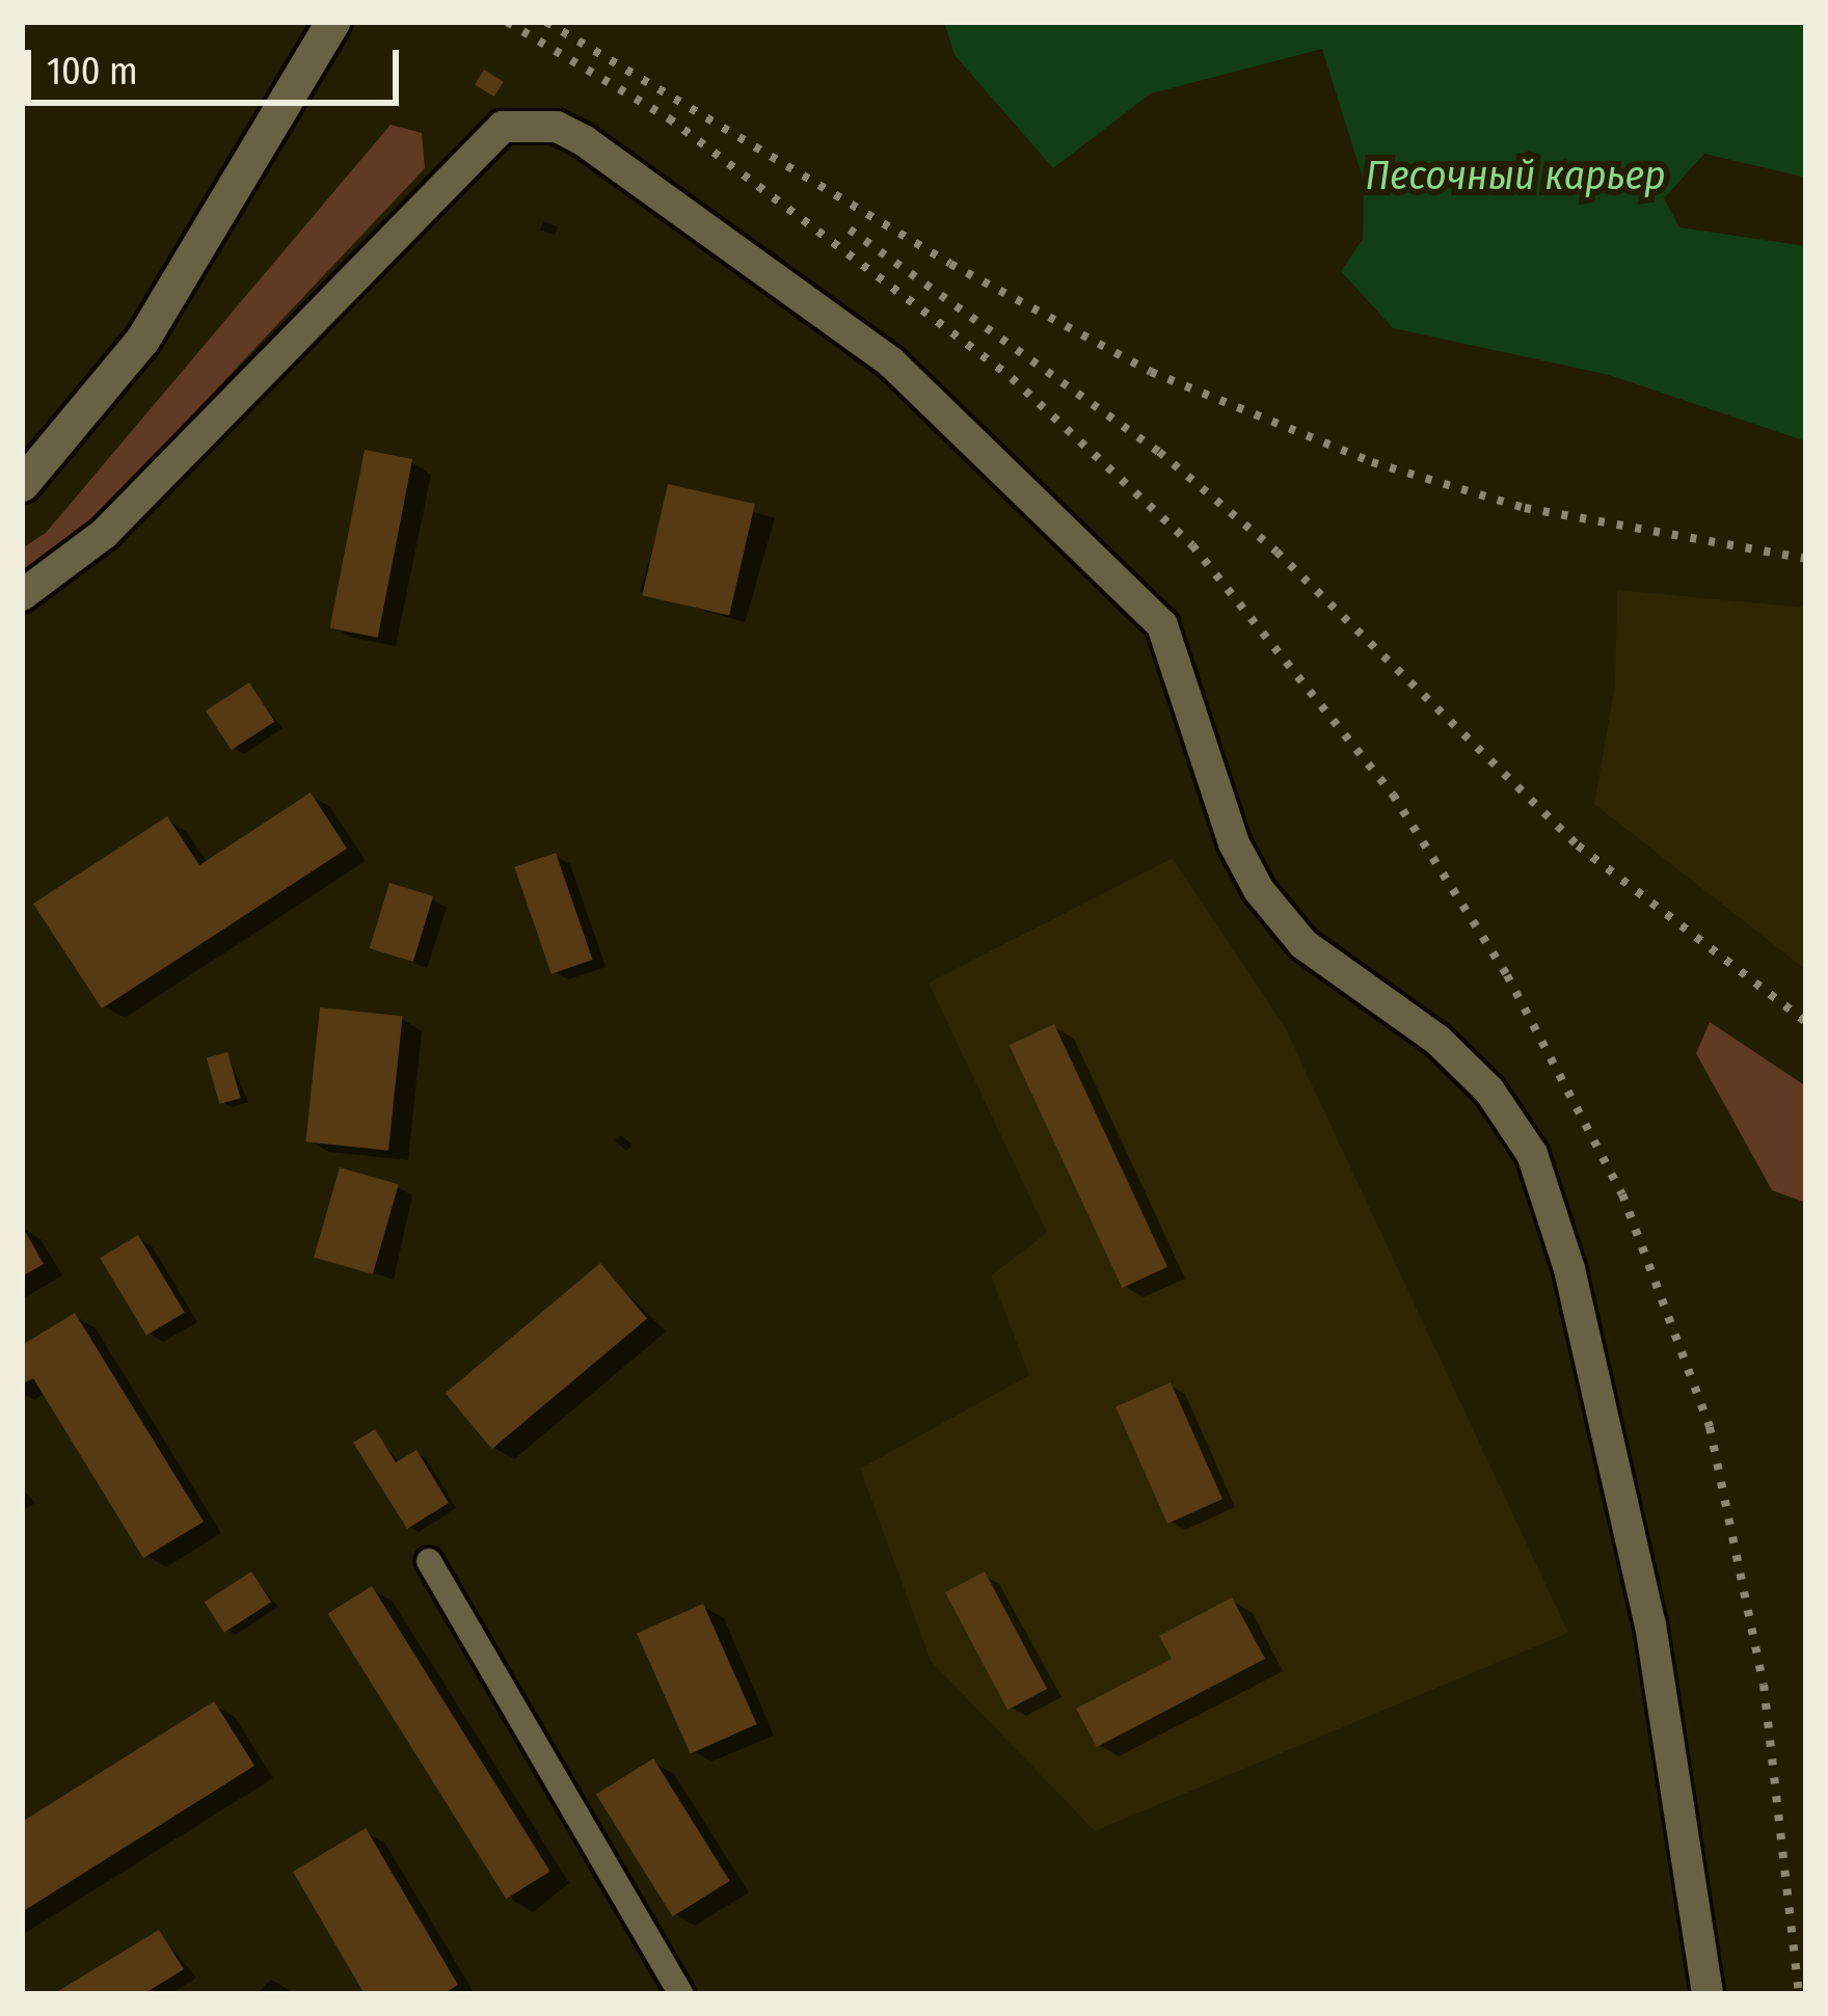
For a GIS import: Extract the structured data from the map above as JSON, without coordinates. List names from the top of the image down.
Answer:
{
  "water": ["Песочный карьер"],
  "scale_bar": "100 m"
}
